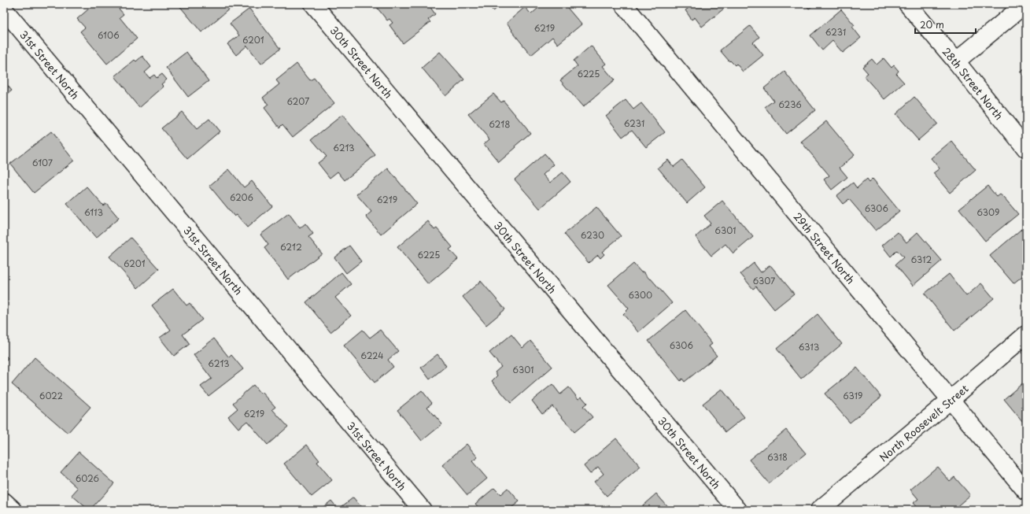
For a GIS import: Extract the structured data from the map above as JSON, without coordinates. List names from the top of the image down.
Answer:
{
  "streets": {
    "street": [
      "30th Street North",
      "31st Street North",
      "28th Street North",
      "29th Street North",
      "North Roosevelt Street"
    ]
  },
  "crossings": [
    ["29th Street North", "North Roosevelt Street"]
  ],
  "house_numbers": [
    "6219",
    "6231",
    "6106",
    "6201",
    "6225",
    "6207",
    "6236",
    "6231",
    "6218",
    "6213",
    "6107",
    "6206",
    "6219",
    "6306",
    "6113",
    "6309",
    "6301",
    "6230",
    "6212",
    "6225",
    "6312",
    "6201",
    "6307",
    "6300",
    "6306",
    "6313",
    "6224",
    "6213",
    "6301",
    "6022",
    "6319",
    "6219",
    "6318",
    "6026"
  ],
  "scale_bar": "20 m"
}
